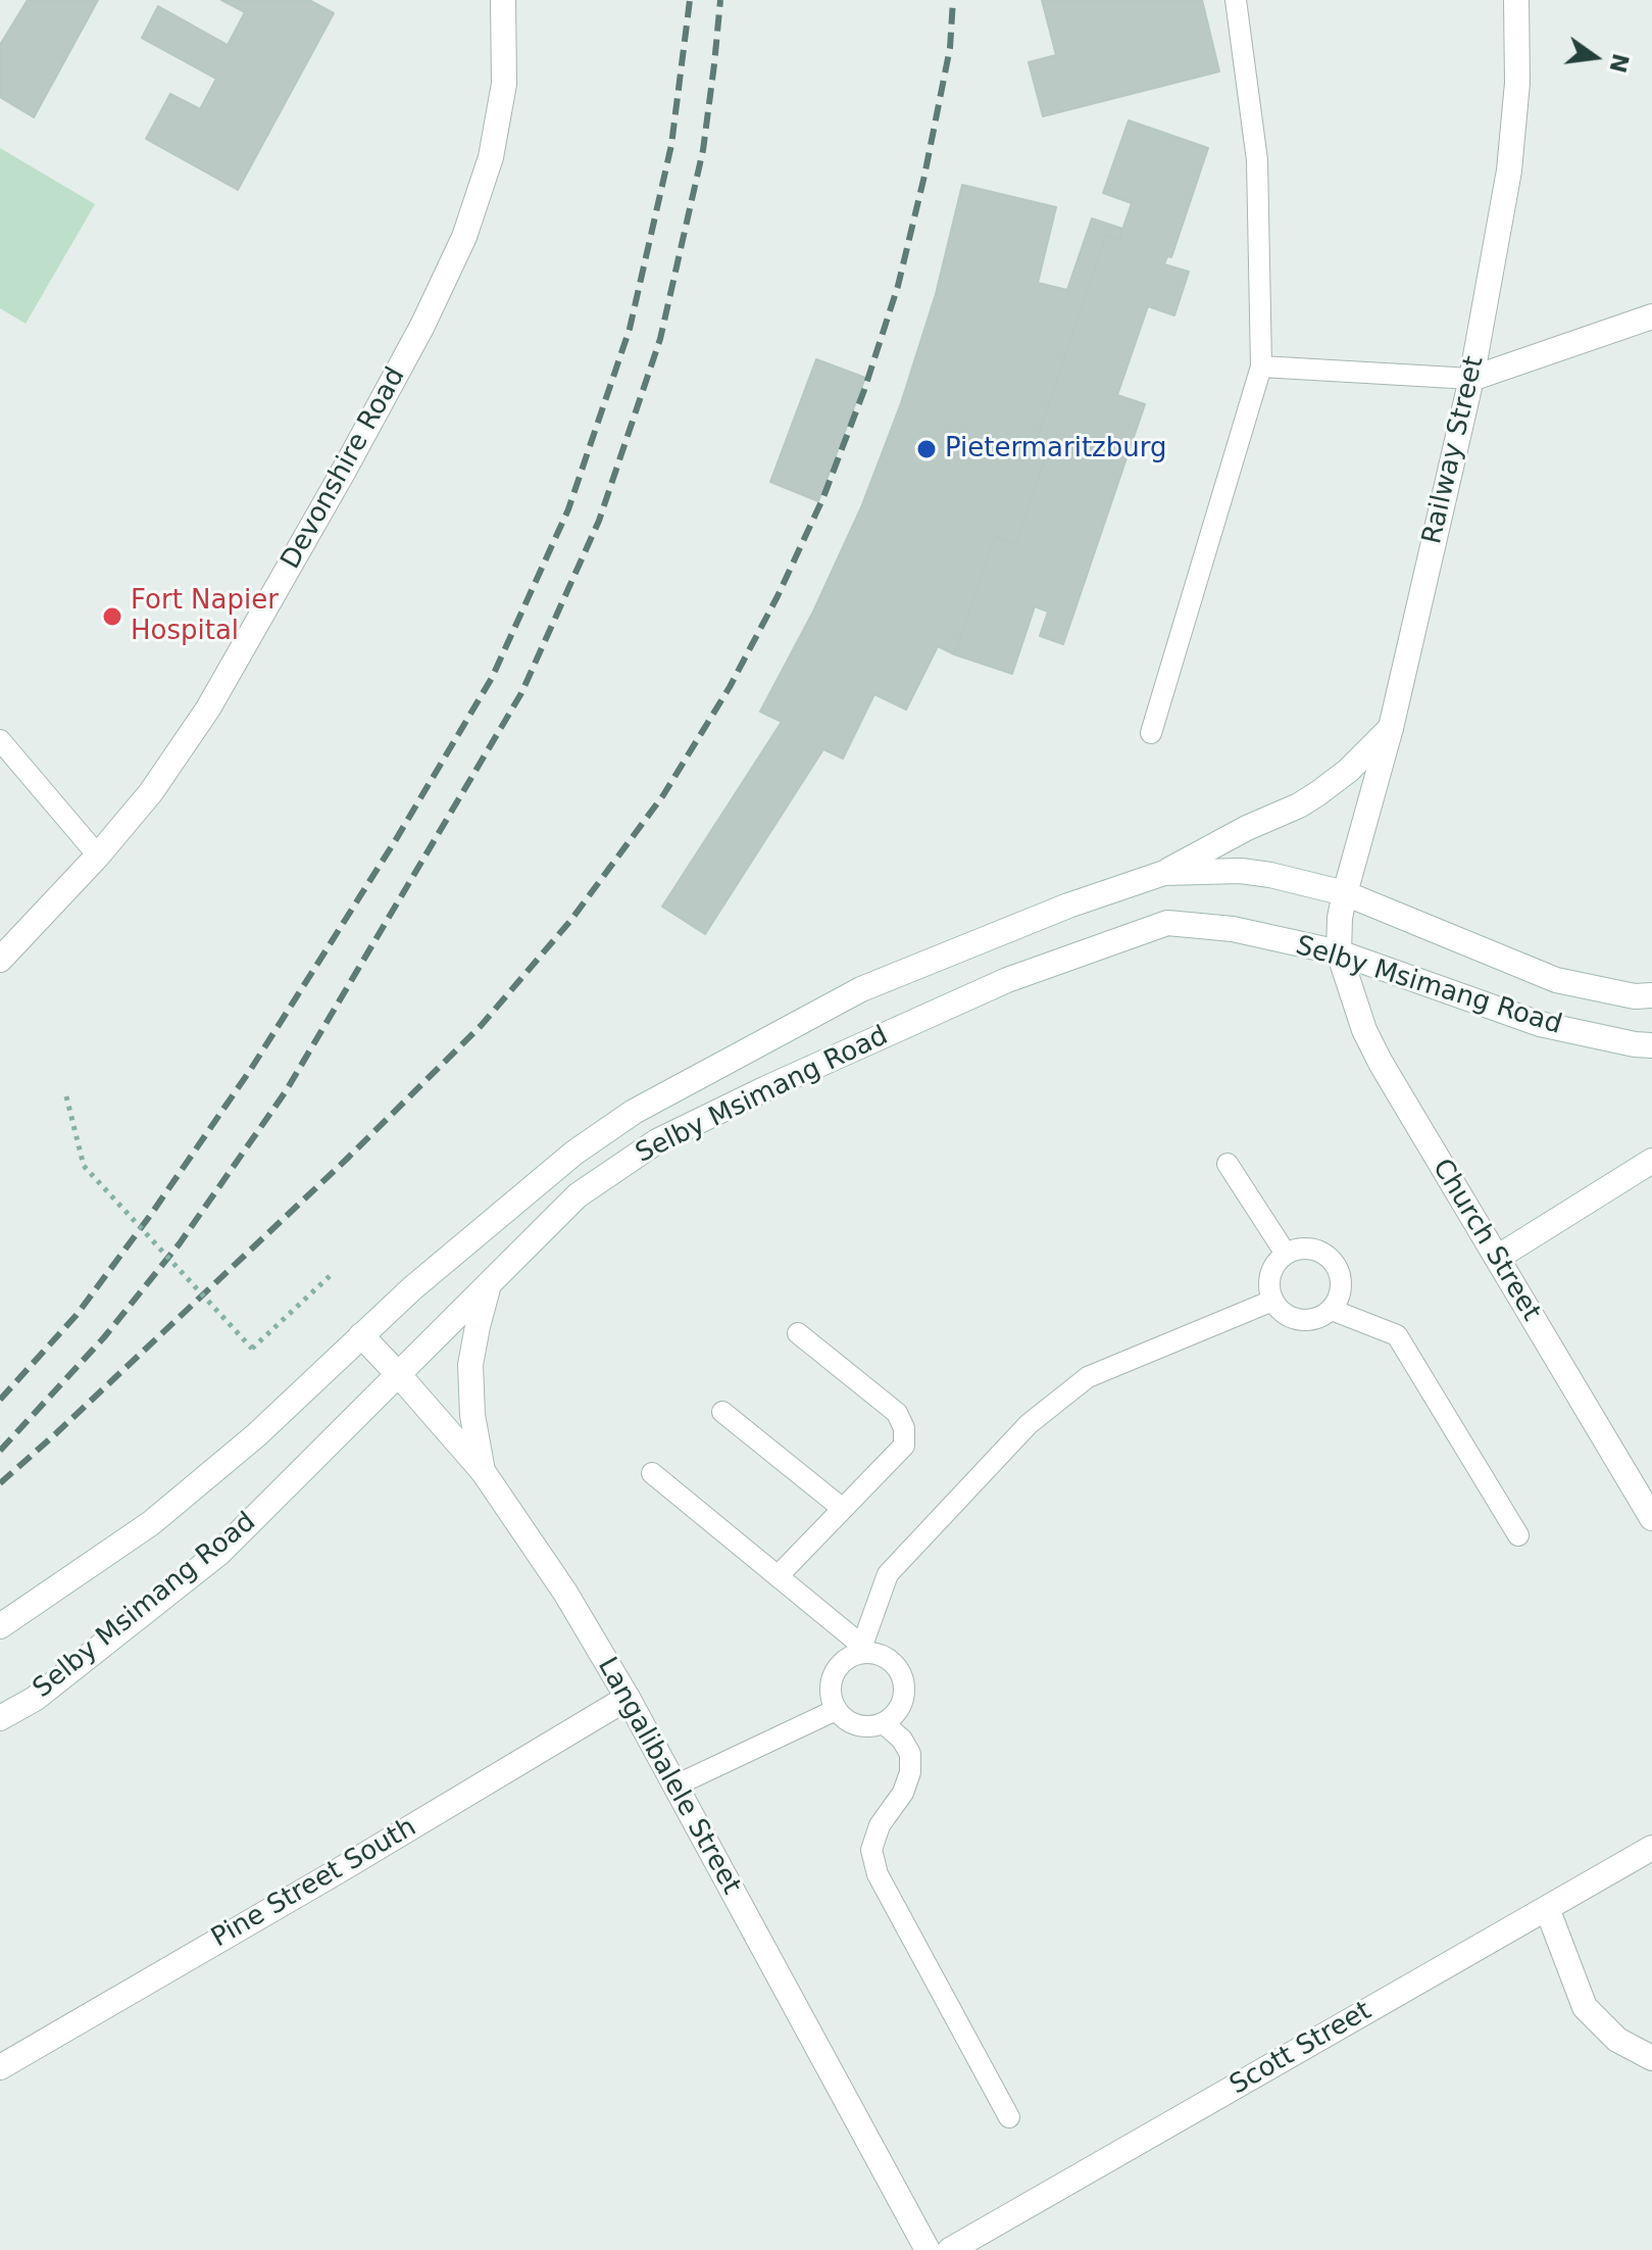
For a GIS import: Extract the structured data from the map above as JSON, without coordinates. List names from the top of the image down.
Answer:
{
  "streets": {
    "street": [
      "Railway Street",
      "Devonshire Road",
      "Selby Msimang Road",
      "Church Street",
      "Langalibalele Street",
      "Pine Street South",
      "Scott Street"
    ]
  },
  "crossings": [
    ["Railway Street", "Selby Msimang Road"],
    ["Railway Street", "Church Street"],
    ["Selby Msimang Road", "Church Street"],
    ["Selby Msimang Road", "Langalibalele Street"],
    ["Langalibalele Street", "Pine Street South"]
  ],
  "places": ["Pietermaritzburg", "Fort Napier Hospital"],
  "north": "right"
}
